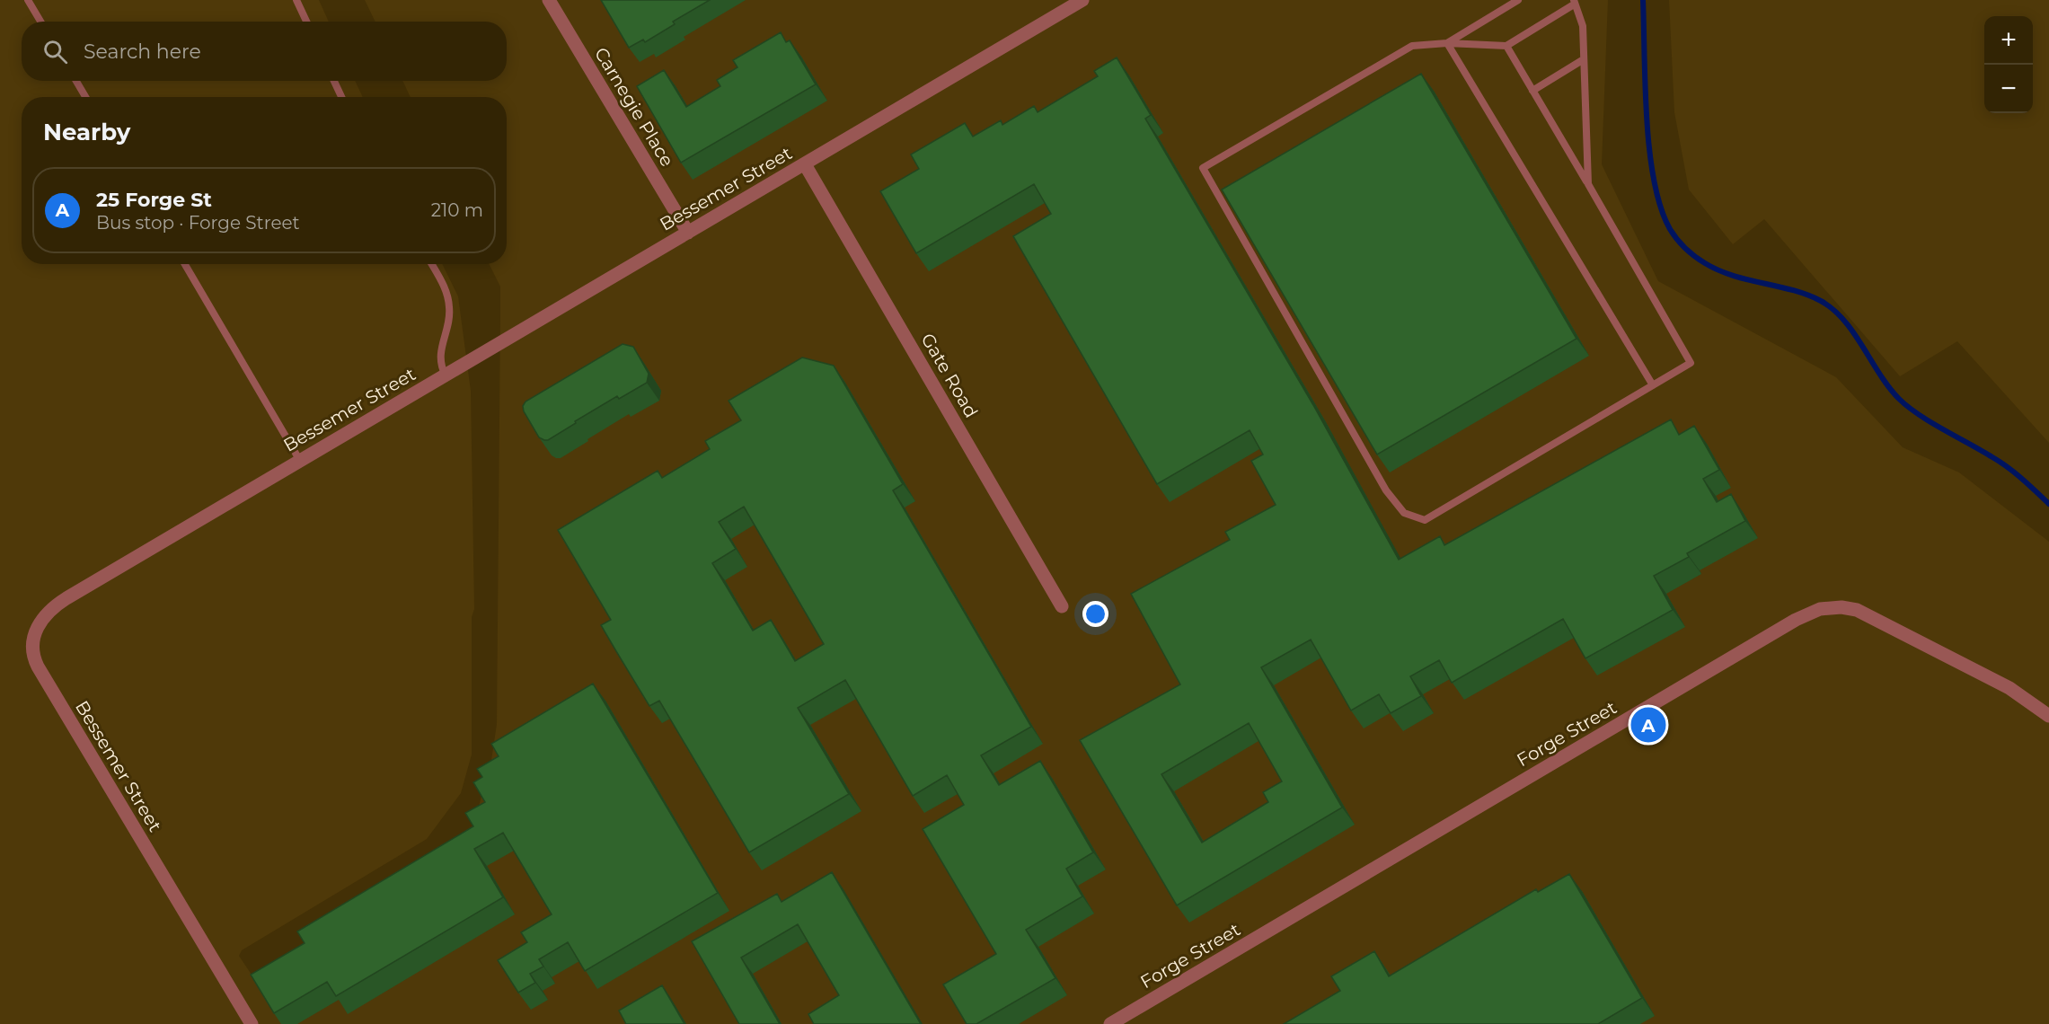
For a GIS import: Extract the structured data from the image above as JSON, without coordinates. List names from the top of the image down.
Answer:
{
  "streets": {
    "street": [
      "Carnegie Place",
      "Bessemer Street",
      "Gate Road",
      "Forge Street"
    ]
  },
  "crossings": [
    ["Carnegie Place", "Bessemer Street"],
    ["Bessemer Street", "Gate Road"]
  ],
  "page": {
    "map_buttons": ["+", "−"],
    "search": "Search here",
    "heading": "Nearby",
    "list": [
      {
        "mark": "A",
        "name": "25 Forge St",
        "note": "Bus stop · Forge Street",
        "value": "210 m"
      }
    ],
    "pins": "A"
  }
}
